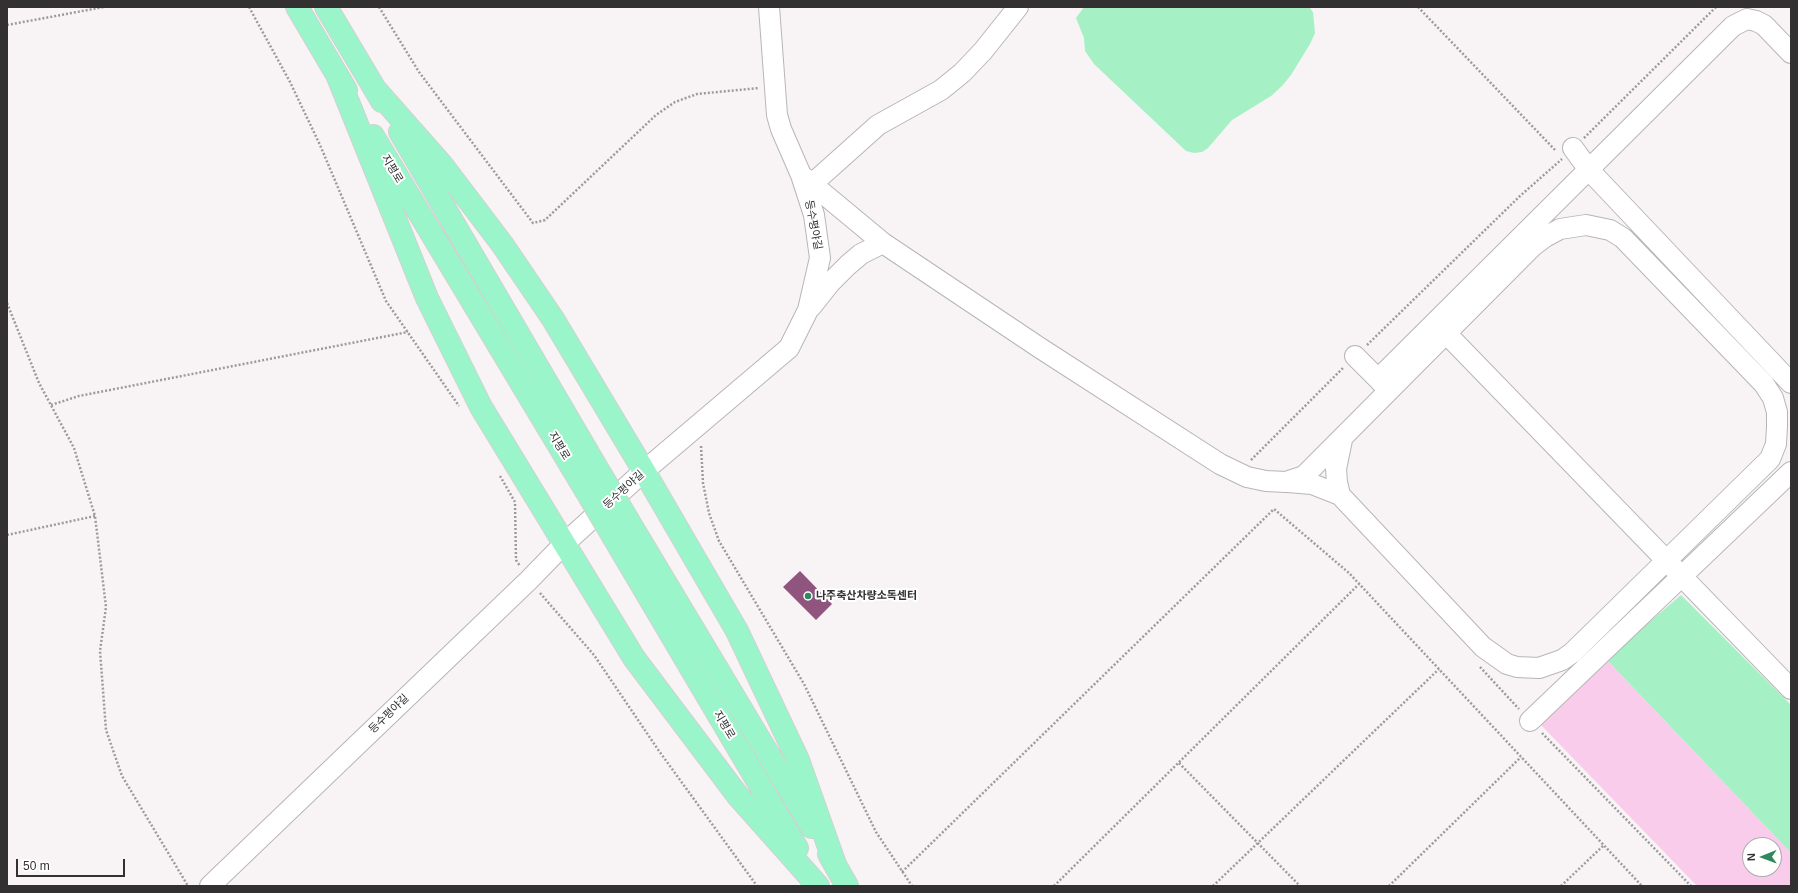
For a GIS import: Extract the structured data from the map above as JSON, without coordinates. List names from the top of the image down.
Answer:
{
  "streets": {
    "main road": ["지평로"],
    "street": ["등수평야길"]
  },
  "places": ["나주축산차량소독센터"],
  "scale_bar": "50 m",
  "north": "left"
}
